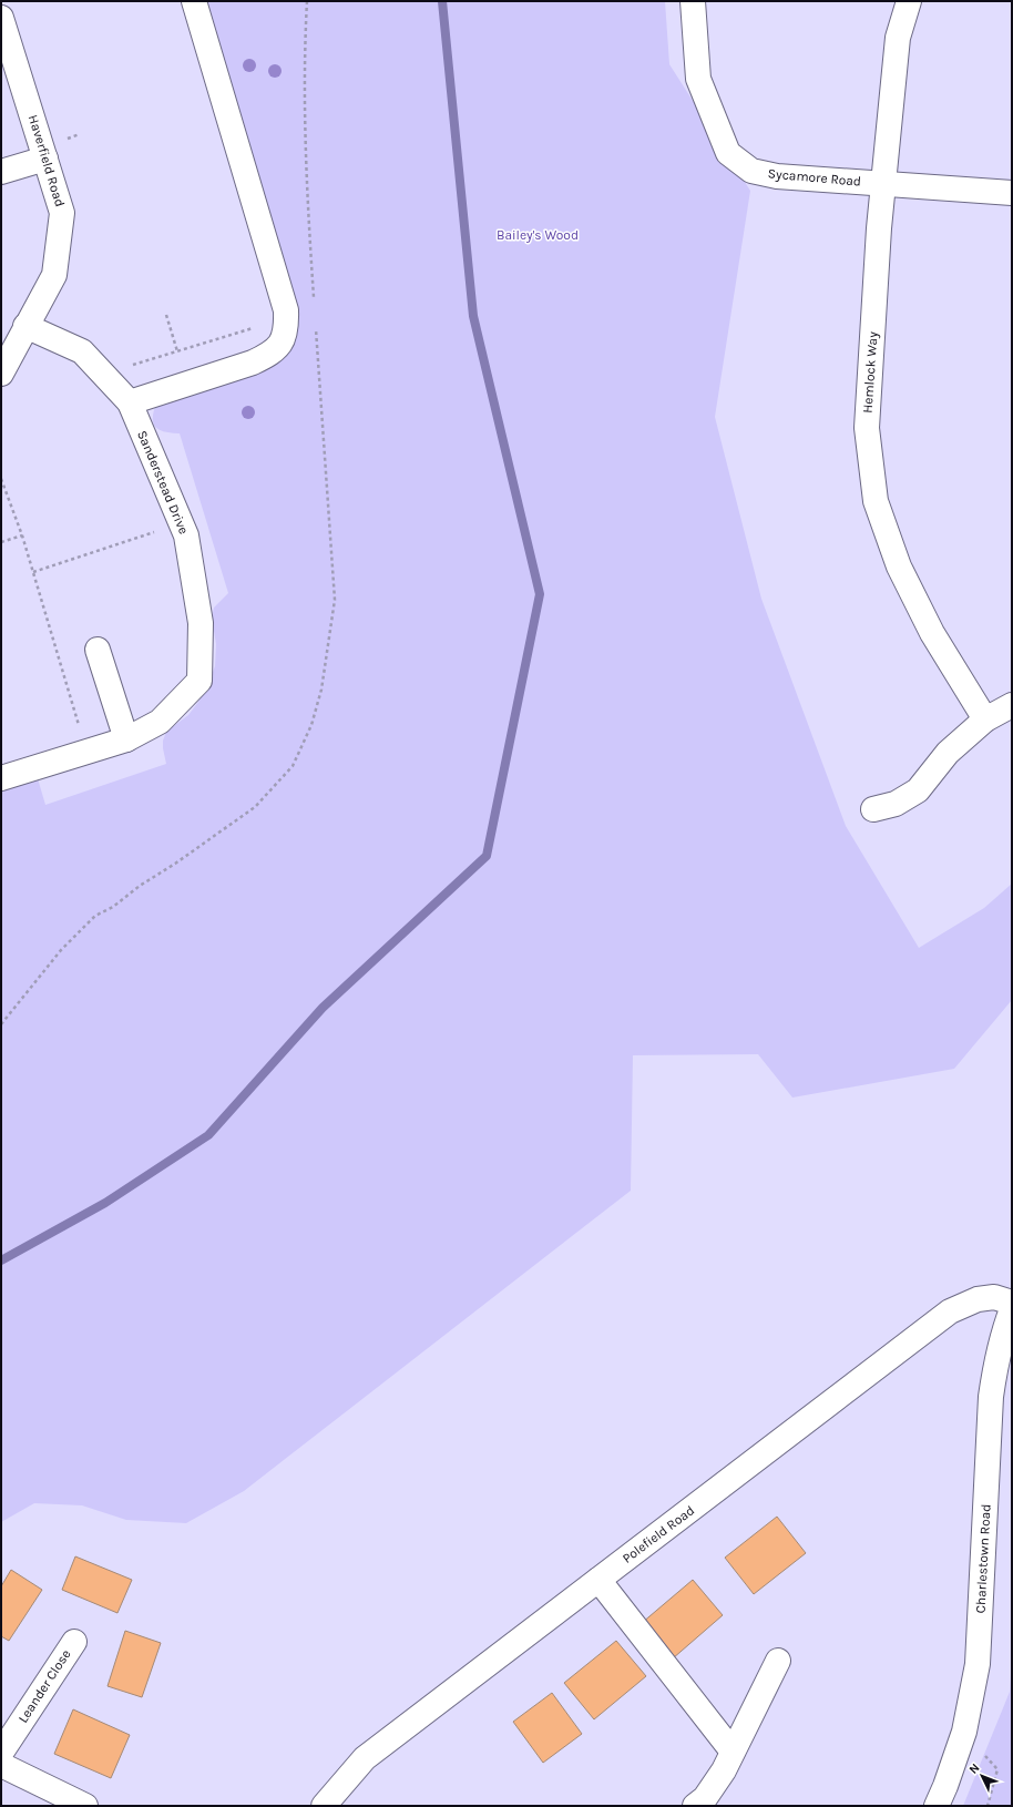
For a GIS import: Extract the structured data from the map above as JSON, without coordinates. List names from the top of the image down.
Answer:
{
  "streets": {
    "street": [
      "Haverfield Road",
      "Sycamore Road",
      "Hemlock Way",
      "Sanderstead Drive",
      "Polefield Road",
      "Charlestown Road",
      "Leander Close"
    ]
  },
  "crossings": [
    ["Haverfield Road", "Sanderstead Drive"],
    ["Sycamore Road", "Hemlock Way"]
  ],
  "parks": ["Bailey's Wood"],
  "north": "top left"
}
